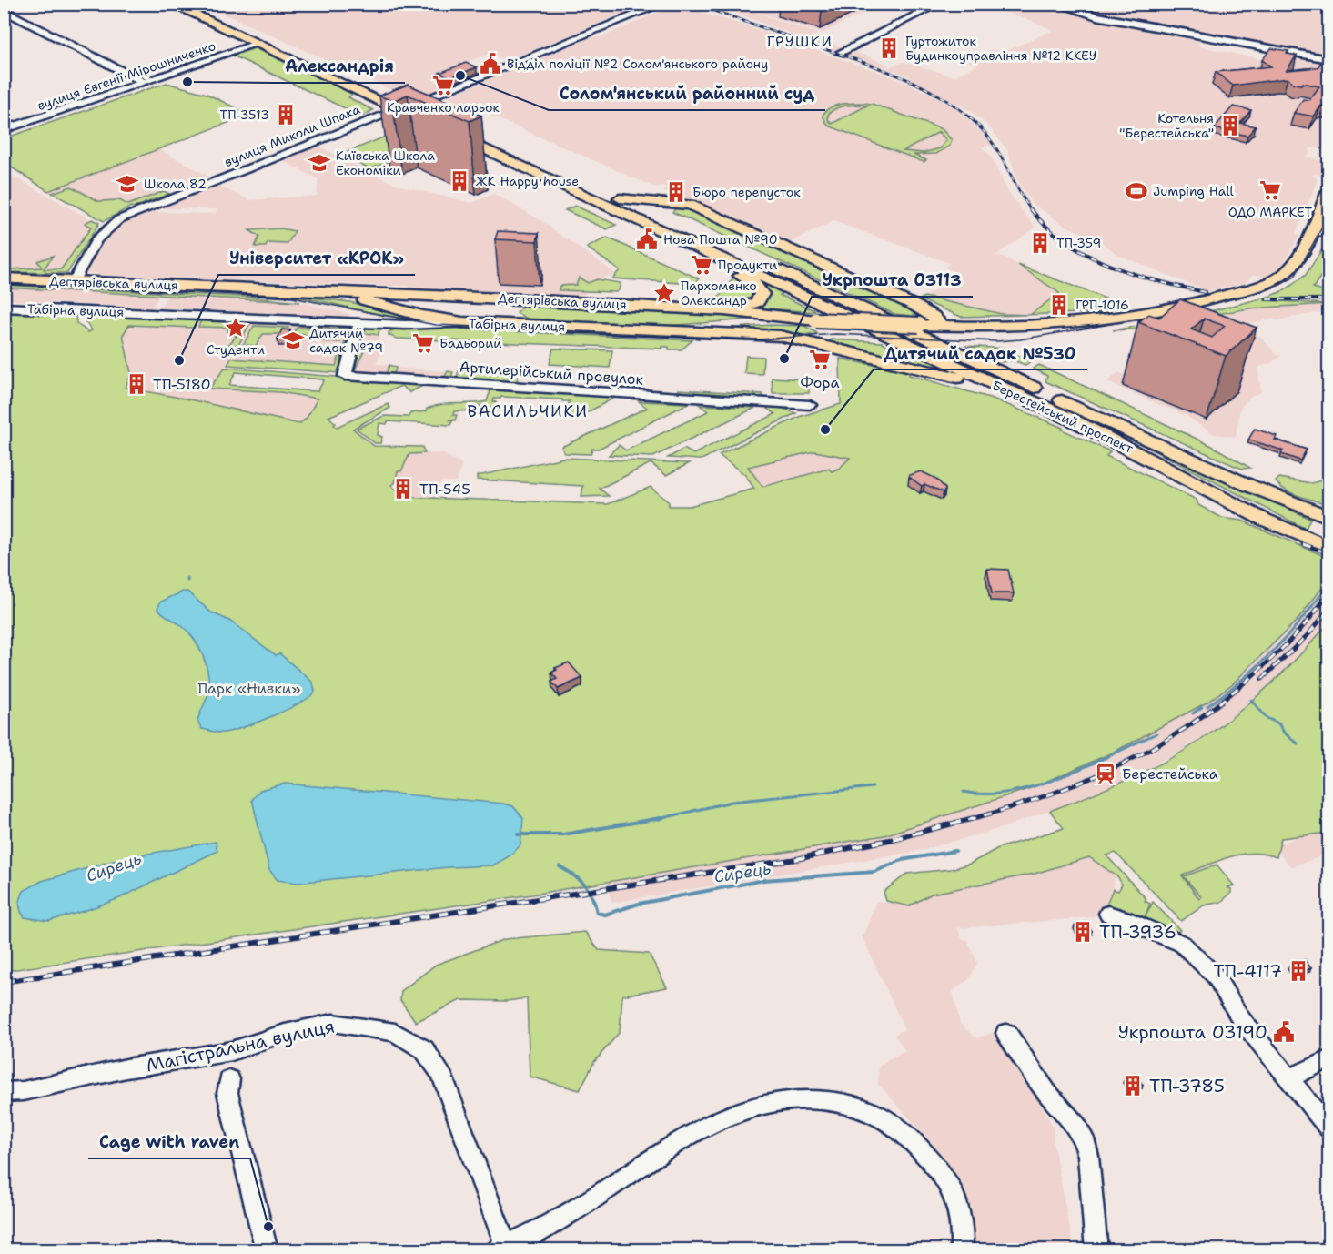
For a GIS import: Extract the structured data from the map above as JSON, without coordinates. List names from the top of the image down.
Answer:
{
  "streets": {
    "main road": ["Дегтярівська вулиця", "Табірна вулиця", "Берестейський проспект"],
    "street": [
      "вулиця Євгенії Мірошниченко",
      "вулиця Миколи Шпака",
      "Артилерійський провулок",
      "Магістральна вулиця"
    ]
  },
  "crossings": [
    ["вулиця Миколи Шпака", "Дегтярівська вулиця"],
    ["Дегтярівська вулиця", "Табірна вулиця"],
    ["Табірна вулиця", "Артилерійський провулок"],
    ["Табірна вулиця", "Берестейський проспект"]
  ],
  "districts": ["ГРУШКИ", "ВАСИЛЬЧИКИ"],
  "water": ["Сирець"],
  "parks": ["Парк «Нивки»"],
  "places": {
    "building": [
      "Гуртожиток Будинкоуправління №12 ККЕУ",
      "ТП-3513",
      "Котельня \"Берестейська\"",
      "ЖК Happy house",
      "Бюро перепусток",
      "ТП-359",
      "ГРП-1016",
      "ТП-5180",
      "ТП-545",
      "ТП-3936",
      "ТП-4117",
      "ТП-3785"
    ],
    "public building": ["Відділ поліції №2 Солом'янського району", "Нова Пошта №90", "Укрпошта 03190"],
    "other": [
      "Солом'янський районний суд",
      "Александрія",
      "Укрпошта 03113",
      "Університет «КРОК»",
      "Дитячий садок №530",
      "Cage with raven"
    ],
    "supermarket": [
      "Кравченко ларьок",
      "ОДО МАРКЕТ",
      "Продукти",
      "Бадьорий",
      "Фора"
    ],
    "school or university": ["Київська Школа Економіки", "Школа 82", "Дитячий садок №79"],
    "sports": ["Jumping Hall"],
    "place": ["Пархоменко Олександр", "Студенти"],
    "station": ["Берестейська"]
  }
}
